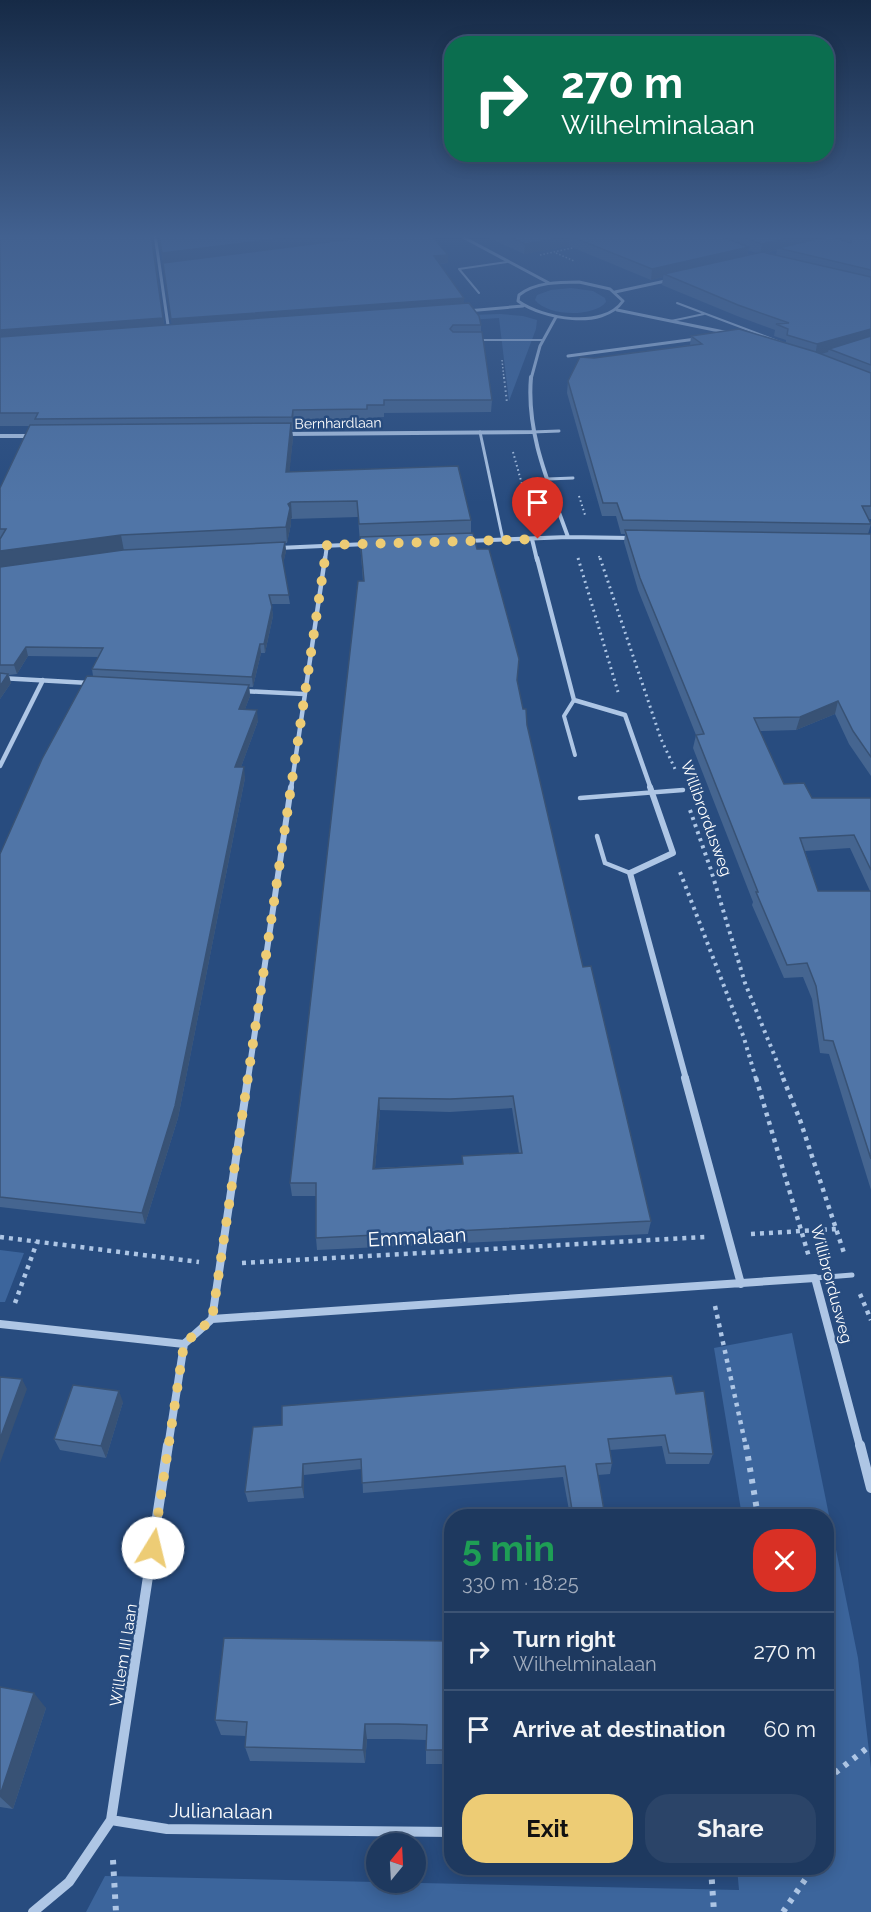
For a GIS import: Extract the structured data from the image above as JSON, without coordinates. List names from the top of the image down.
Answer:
{
  "streets": {
    "street": [
      "Bernhardlaan",
      "Willibrordusweg",
      "Willem III laan",
      "Julianalaan"
    ],
    "path": ["Emmalaan"]
  },
  "crossings": [
    ["Willibrordusweg", "Emmalaan"],
    ["Willem III laan", "Julianalaan"]
  ],
  "north": "top",
  "page": {
    "turn": ["270 m", "Wilhelminalaan"],
    "heading": ["5 min", "330 m · 18:25"],
    "list": [
      {
        "name": "Turn right",
        "note": "Wilhelminalaan",
        "value": "270 m"
      },
      {
        "name": "Arrive at destination",
        "value": "60 m"
      }
    ],
    "buttons": ["Exit", "Share"]
  }
}
